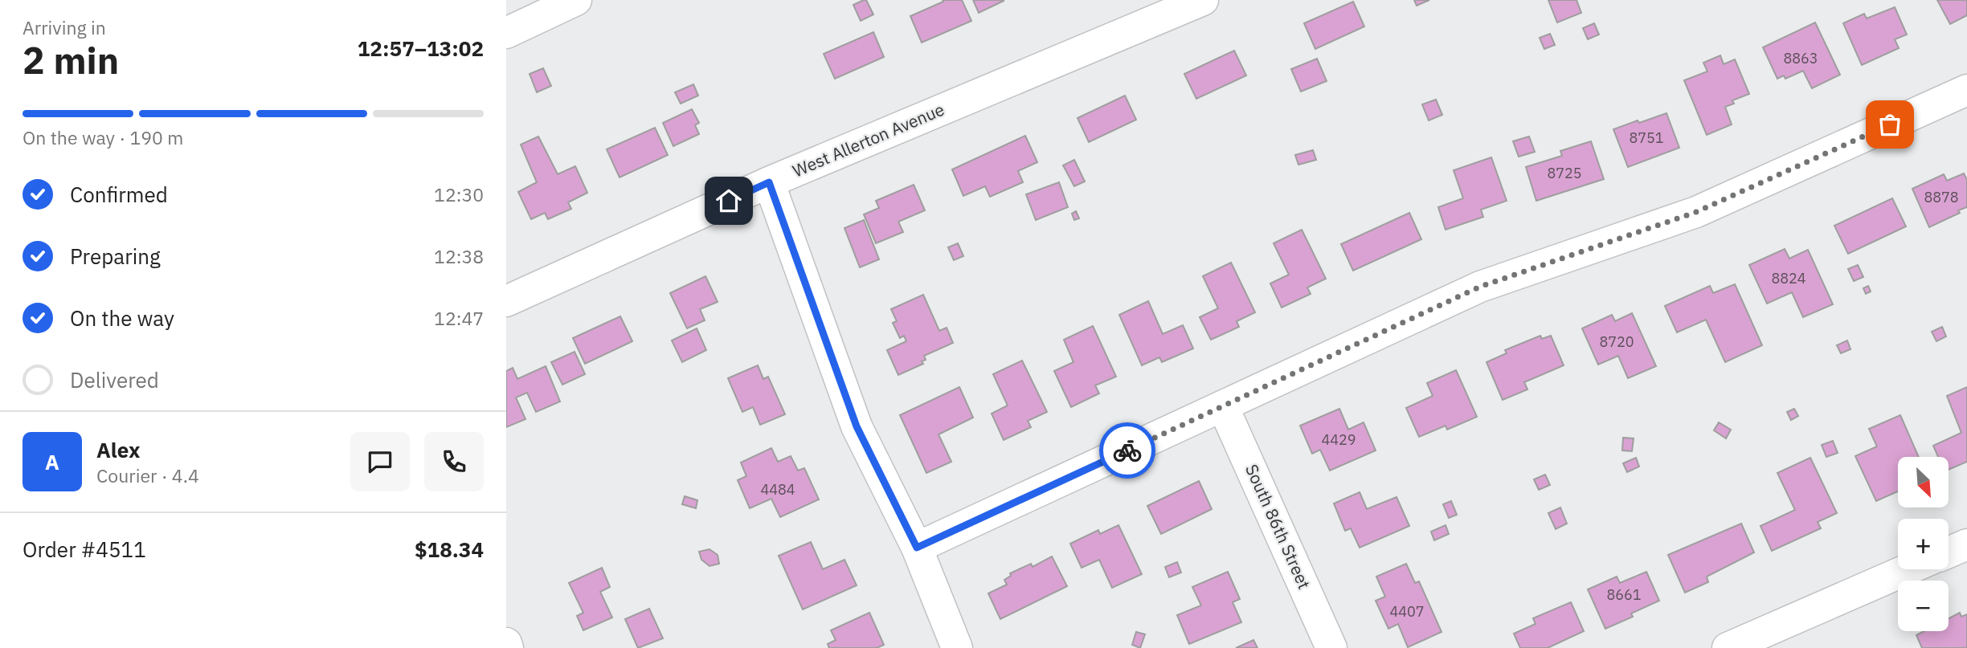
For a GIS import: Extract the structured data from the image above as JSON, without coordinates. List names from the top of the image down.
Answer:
{
  "streets": {
    "main road": ["West Allerton Avenue", "South 86th Street"]
  },
  "house_numbers": [
    "8863",
    "8751",
    "8725",
    "8878",
    "8824",
    "8720",
    "4429",
    "4484",
    "8661",
    "4407"
  ],
  "north": "bottom right",
  "page": {
    "heading": ["2 min", "Arriving in", "12:57–13:02"],
    "panel": [
      "Alex",
      "Courier · 4.4",
      "Order #4511",
      "$18.34"
    ],
    "bar": "On the way · 190 m",
    "list": [
      ["Confirmed", "12:30"],
      ["Preparing", "12:38"],
      ["On the way", "12:47"],
      "Delivered"
    ],
    "round": "A",
    "map_buttons": ["+", "−"]
  }
}
